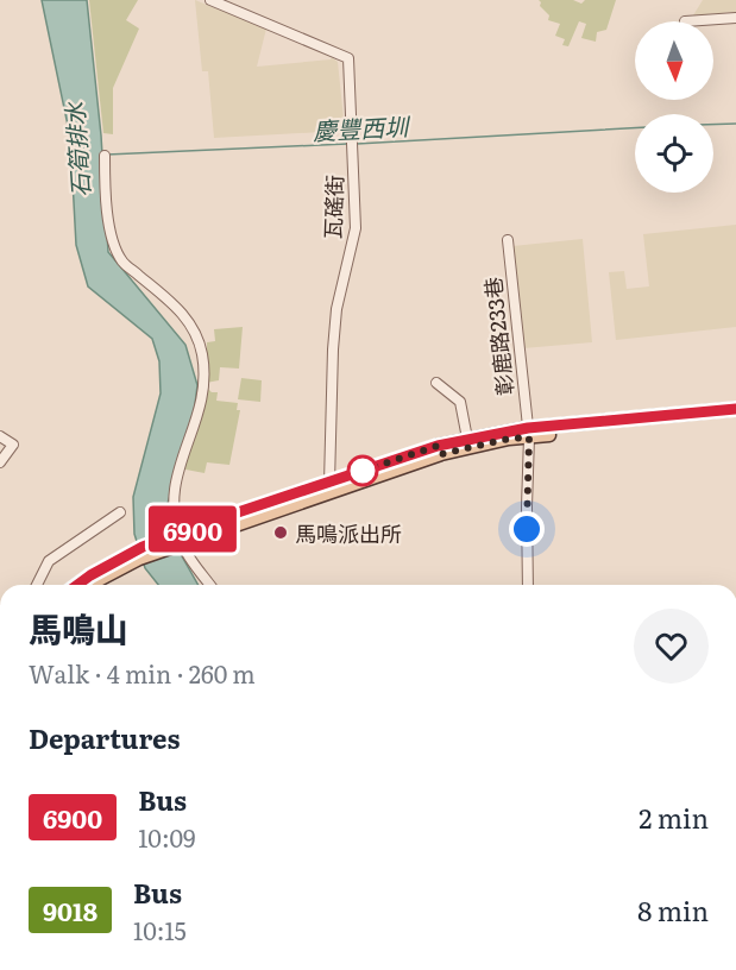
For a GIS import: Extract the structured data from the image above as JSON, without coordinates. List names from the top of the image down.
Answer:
{
  "streets": {
    "street": ["瓦磘街", "彰鹿路233巷"]
  },
  "water": ["慶豐西圳", "石筍排水"],
  "places": ["馬鳴派出所"],
  "lines": ["bus line 6900"],
  "north": "bottom",
  "page": {
    "on_map": "6900",
    "heading": [
      ["馬鳴山", "Walk · 4 min · 260 m"],
      "Departures"
    ],
    "list": [
      {
        "mark": "6900",
        "name": "Bus",
        "note": "10:09",
        "value": "2 min"
      },
      {
        "mark": "9018",
        "name": "Bus",
        "note": "10:15",
        "value": "8 min"
      }
    ]
  }
}
